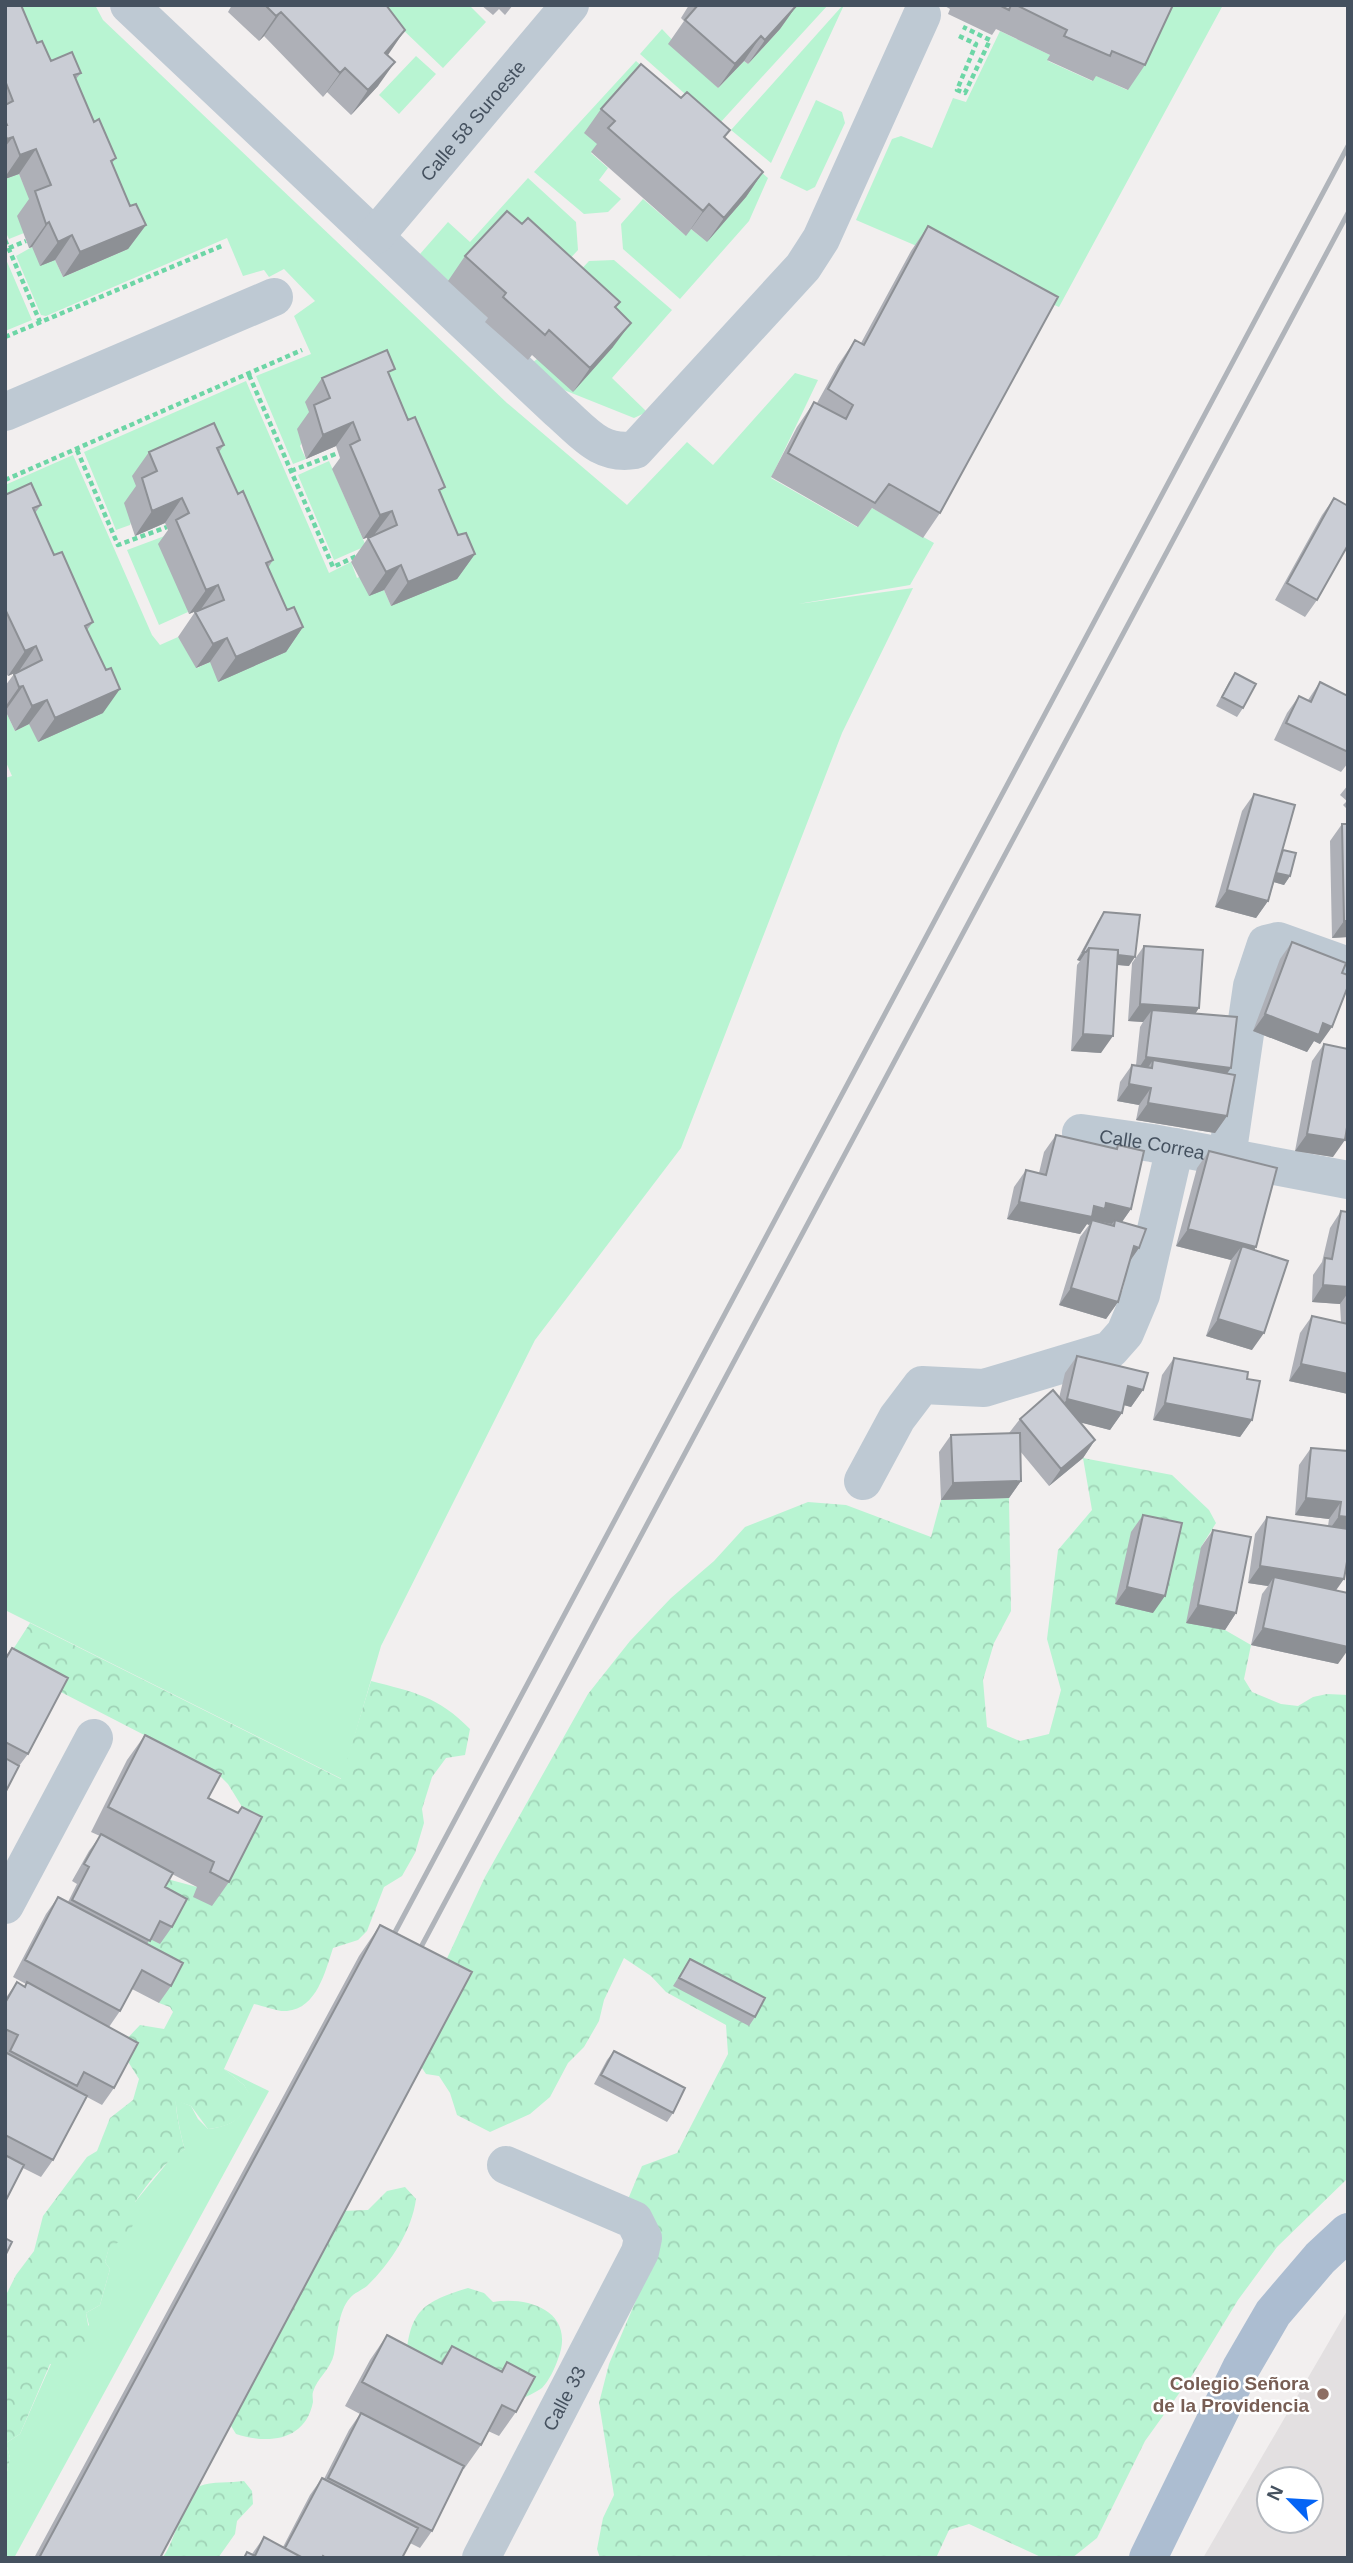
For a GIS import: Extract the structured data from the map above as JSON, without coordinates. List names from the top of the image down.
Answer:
{
  "streets": {
    "street": ["Calle 58 Suroeste", "Calle Correa", "Calle 33"]
  },
  "places": ["Colegio Señora de la Providencia"],
  "north": "top left"
}
